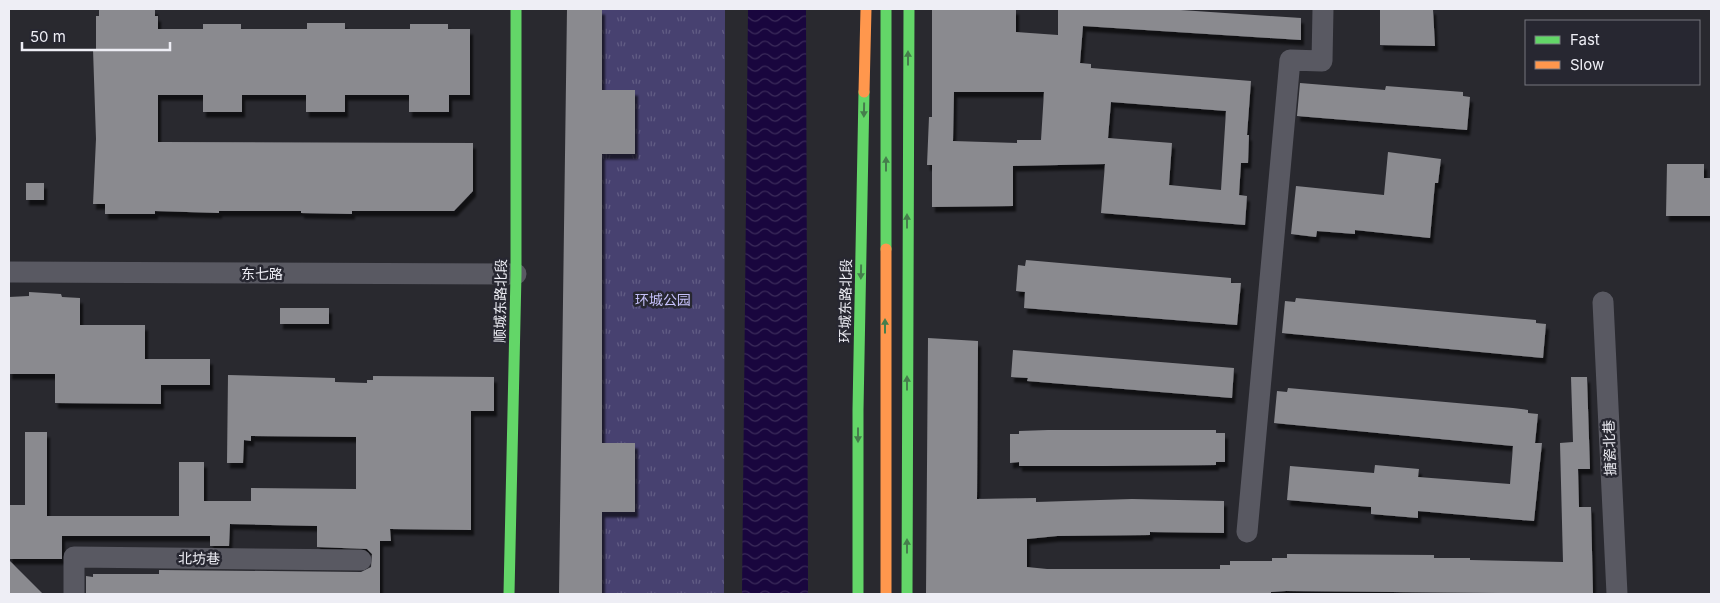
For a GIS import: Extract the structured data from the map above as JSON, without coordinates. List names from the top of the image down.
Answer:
{
  "streets": {
    "main road": ["顺城东路北段", "环城东路北段"],
    "street": ["东七路", "搪瓷北巷", "北坊巷"]
  },
  "crossings": [
    ["东七路", "顺城东路北段"]
  ],
  "parks": ["环城公园"],
  "legend": ["Fast", "Slow"],
  "scale_bar": "50 m"
}
